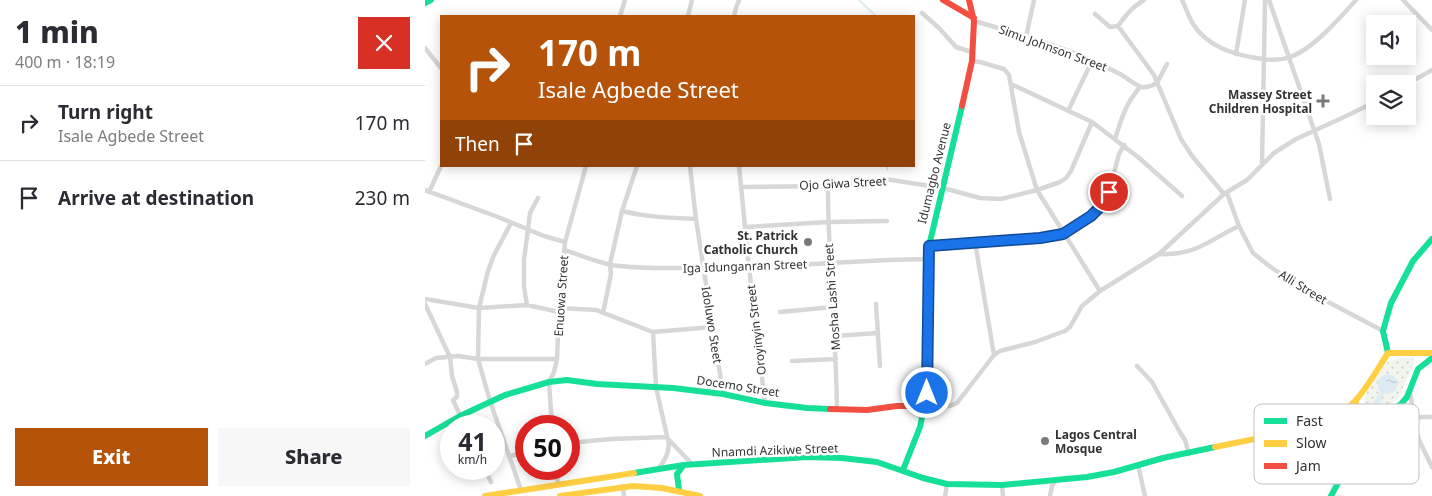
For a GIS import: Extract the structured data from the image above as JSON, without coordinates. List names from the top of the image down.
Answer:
{
  "streets": {
    "main road": ["Idumagbo Avenue", "Docemo Street", "Nnamdi Azikiwe Street"],
    "street": [
      "Simu Johnson Street",
      "Ojo Giwa Street",
      "Iga Idunganran Street",
      "Alli Street",
      "Enuowa Street",
      "Mosha Lashi Street",
      "Idoluwo Steet",
      "Oroyinyin Street"
    ]
  },
  "crossings": [
    ["Simu Johnson Street", "Idumagbo Avenue"],
    ["Idumagbo Avenue", "Ojo Giwa Street"],
    ["Idumagbo Avenue", "Iga Idunganran Street"],
    ["Idumagbo Avenue", "Docemo Street"],
    ["Idumagbo Avenue", "Nnamdi Azikiwe Street"],
    ["Ojo Giwa Street", "Mosha Lashi Street"],
    ["Ojo Giwa Street", "Oroyinyin Street"],
    ["Iga Idunganran Street", "Enuowa Street"],
    ["Iga Idunganran Street", "Mosha Lashi Street"],
    ["Iga Idunganran Street", "Idoluwo Steet"],
    ["Iga Idunganran Street", "Oroyinyin Street"],
    ["Enuowa Street", "Docemo Street"],
    ["Mosha Lashi Street", "Docemo Street"],
    ["Idoluwo Steet", "Docemo Street"],
    ["Oroyinyin Street", "Docemo Street"]
  ],
  "places": {
    "health": ["Massey Street Children Hospital"],
    "other": ["St. Patrick Catholic Church", "Lagos Central Mosque"]
  },
  "legend": ["Fast", "Slow", "Jam"],
  "page": {
    "heading": ["1 min", "400 m · 18:19"],
    "turn": ["170 m", "Isale Agbede Street"],
    "list": [
      {
        "name": "Turn right",
        "note": "Isale Agbede Street",
        "value": "170 m"
      },
      {
        "name": "Arrive at destination",
        "value": "230 m"
      }
    ],
    "then": "Then",
    "speed": "41 km/h",
    "limit": "50",
    "buttons": ["Exit", "Share"]
  }
}
